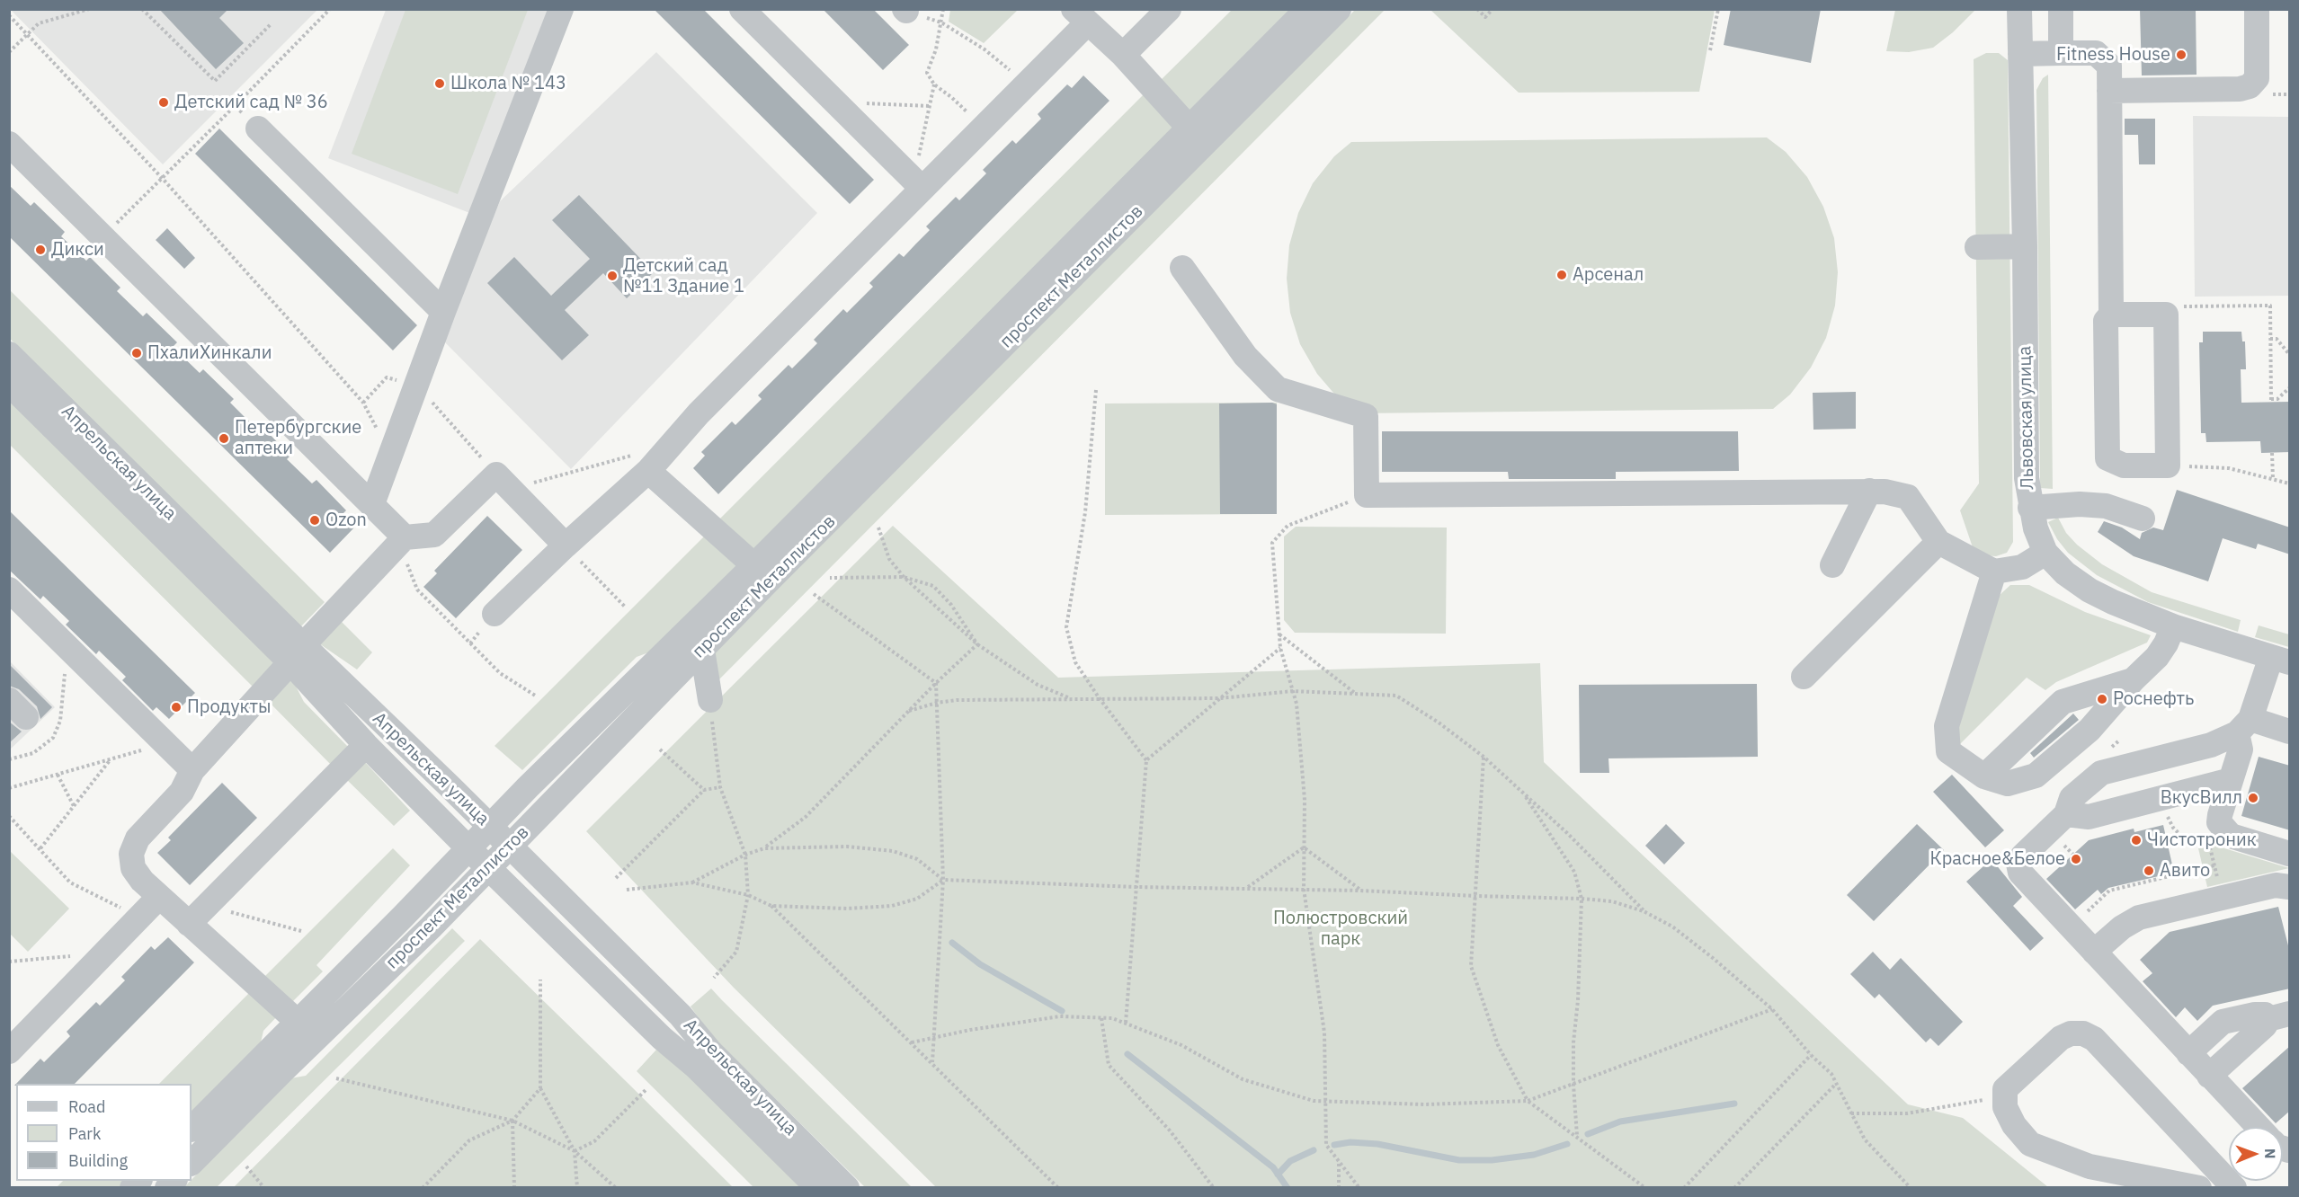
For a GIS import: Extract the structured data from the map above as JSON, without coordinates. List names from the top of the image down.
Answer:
{
  "streets": {
    "street": ["проспект Металлистов", "Львовская улица", "Апрельская улица"]
  },
  "crossings": [
    ["проспект Металлистов", "Апрельская улица"]
  ],
  "parks": ["Полюстровский парк"],
  "places": [
    "Fitness House",
    "Школа № 143",
    "Детский сад № 36",
    "Дикси",
    "Арсенал",
    "Детский сад №11 Здание 1",
    "ПхалиХинкали",
    "Петербургские аптеки",
    "Ozon",
    "Роснефть",
    "Продукты",
    "ВкусВилл",
    "Чистотроник",
    "Красное&Белое",
    "Авито"
  ],
  "legend": ["Road", "Park", "Building"],
  "north": "right"
}
